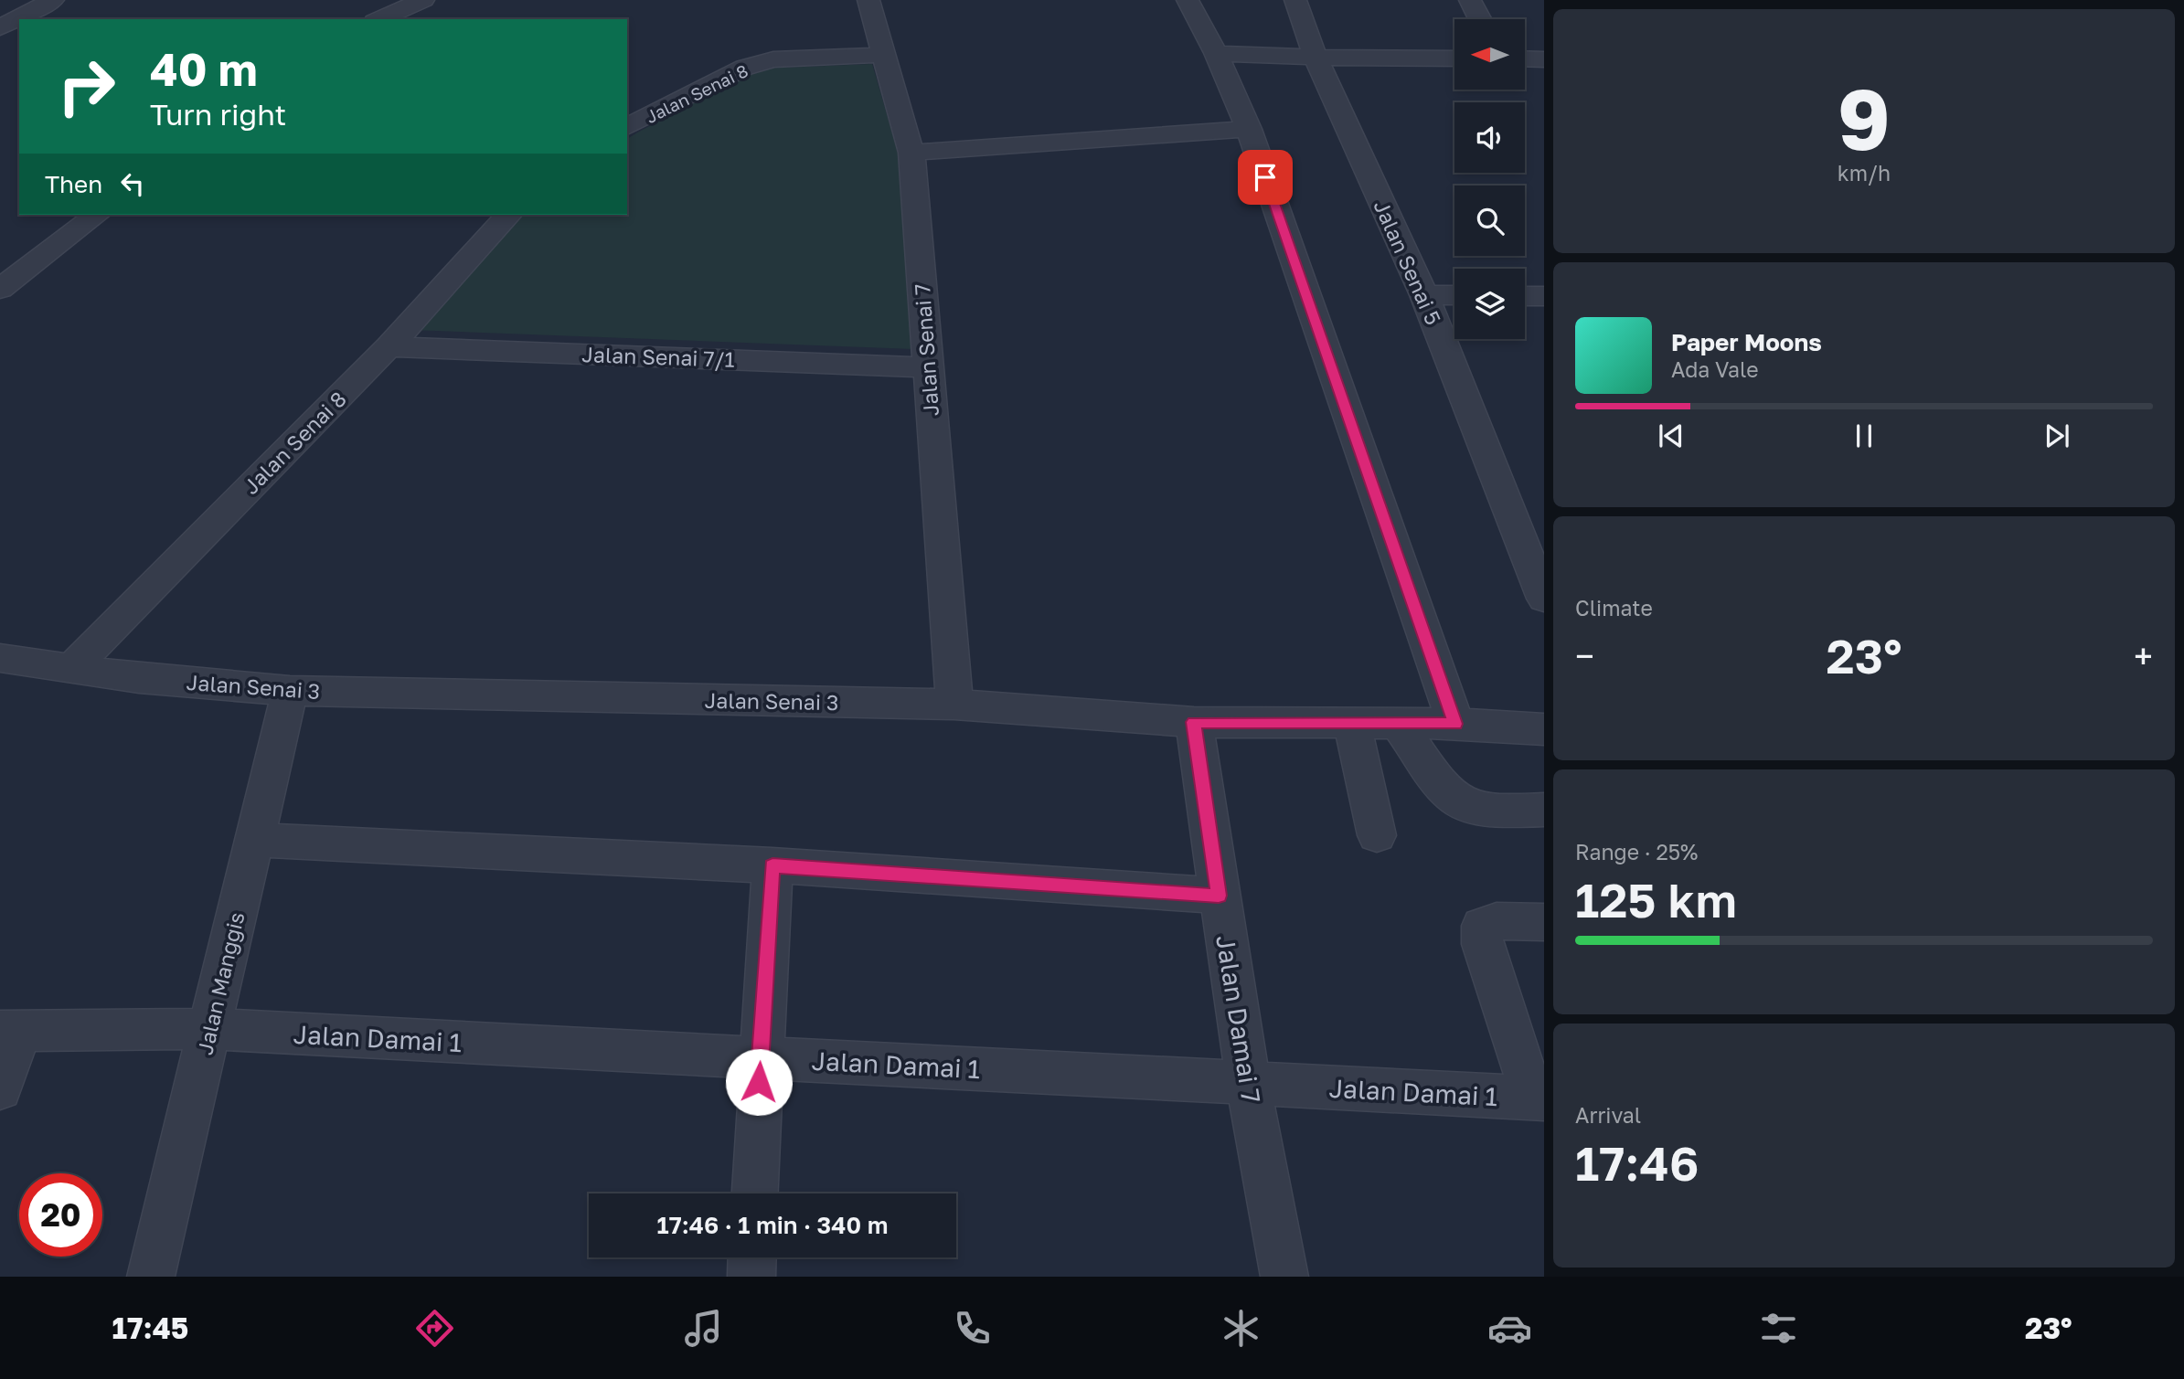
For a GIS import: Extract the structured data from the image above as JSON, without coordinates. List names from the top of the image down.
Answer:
{
  "streets": {
    "street": [
      "Jalan Senai 8",
      "Jalan Senai 5",
      "Jalan Senai 7",
      "Jalan Senai 7/1",
      "Jalan Senai 3",
      "Jalan Manggis",
      "Jalan Damai 7",
      "Jalan Damai 1"
    ]
  },
  "crossings": [
    ["Jalan Senai 8", "Jalan Senai 7"],
    ["Jalan Senai 8", "Jalan Senai 7/1"],
    ["Jalan Senai 8", "Jalan Senai 3"],
    ["Jalan Senai 7", "Jalan Senai 7/1"],
    ["Jalan Senai 7", "Jalan Senai 3"],
    ["Jalan Senai 3", "Jalan Manggis"],
    ["Jalan Senai 3", "Jalan Damai 7"],
    ["Jalan Manggis", "Jalan Damai 1"],
    ["Jalan Damai 7", "Jalan Damai 1"]
  ],
  "north": "left",
  "page": {
    "tile": [
      ["9", "km/h"],
      "Climate",
      ["Range · 25%", "125 km"],
      ["Arrival", "17:46"]
    ],
    "turn": ["40 m", "Turn right"],
    "then": "Then",
    "song": ["Paper Moons", "Ada Vale"],
    "heat": ["−", "23°", "+"],
    "limit": "20",
    "trip": "17:46 · 1 min · 340 m",
    "tabs": ["17:45", "23°"]
  }
}
